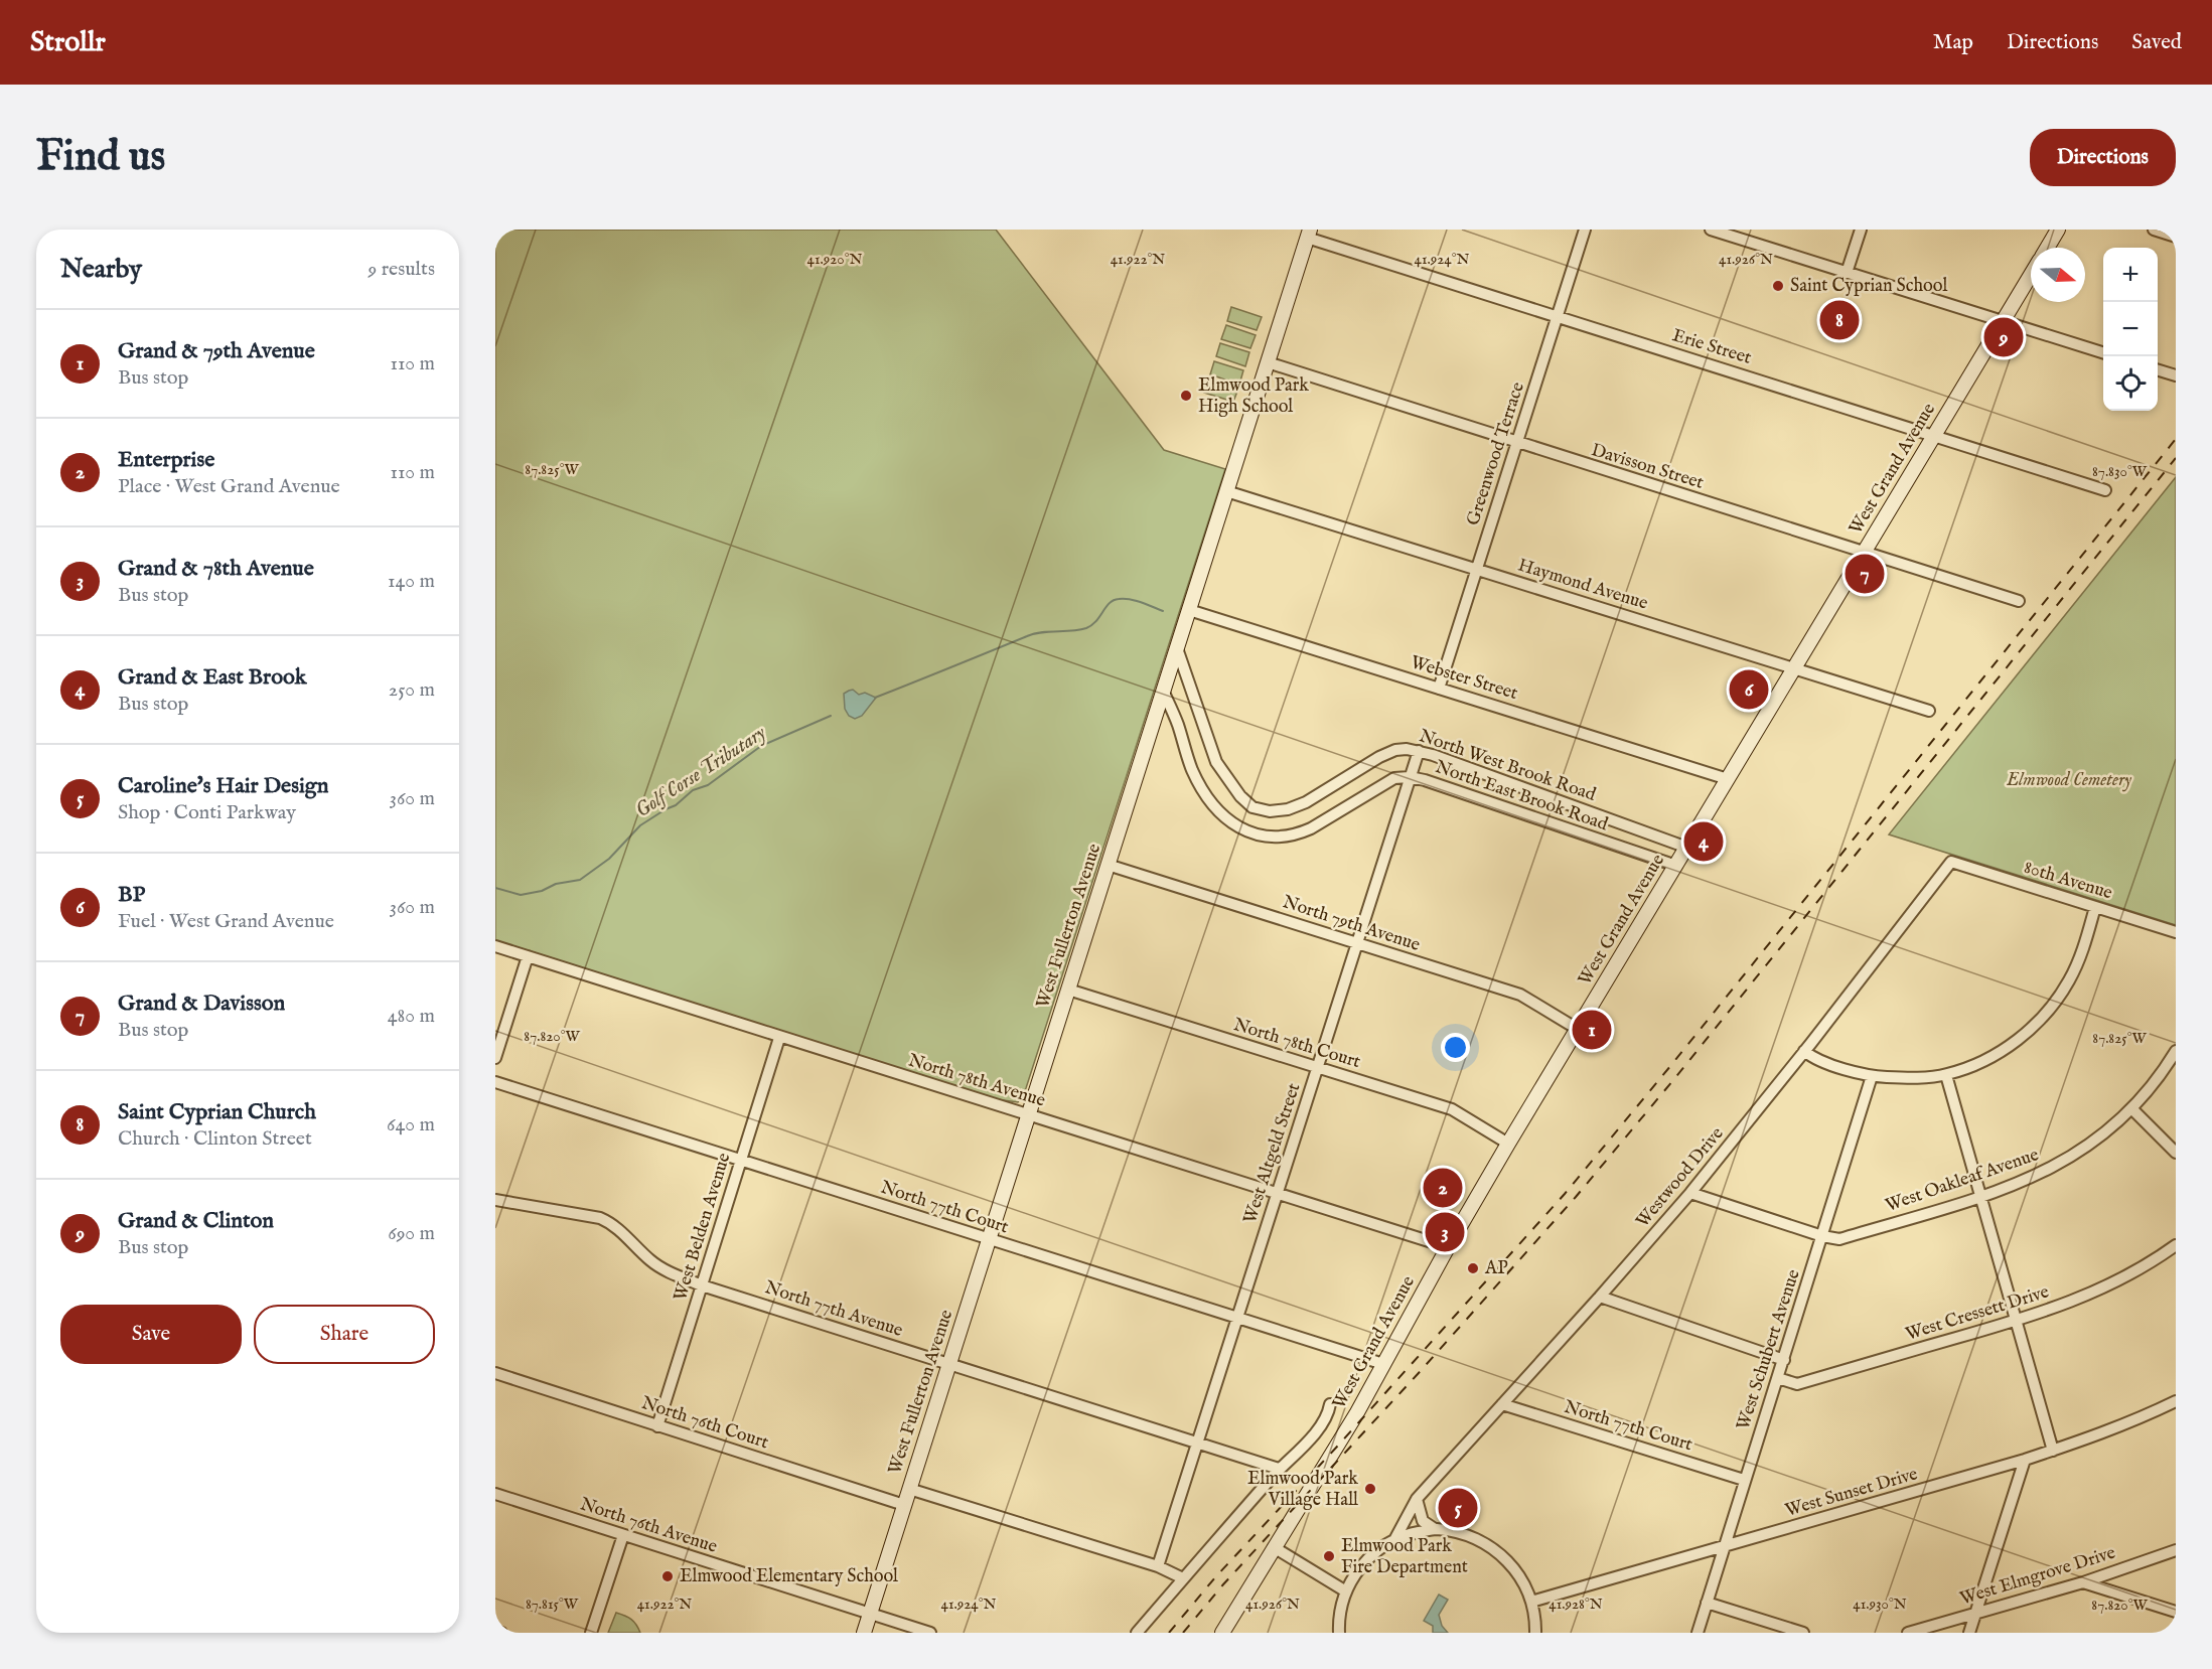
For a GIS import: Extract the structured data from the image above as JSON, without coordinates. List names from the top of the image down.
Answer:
{
  "streets": {
    "main road": ["West Grand Avenue", "West Fullerton Avenue"],
    "street": [
      "Erie Street",
      "Greenwood Terrace",
      "Davisson Street",
      "Haymond Avenue",
      "Webster Street",
      "North West Brook Road",
      "North East Brook Road",
      "80th Avenue",
      "North 79th Avenue",
      "North 78th Court",
      "North 78th Avenue",
      "West Altgeld Street",
      "Westwood Drive",
      "West Oakleaf Avenue",
      "North 77th Court",
      "West Belden Avenue",
      "North 77th Avenue",
      "West Cressett Drive",
      "West Schubert Avenue",
      "North 76th Court",
      "West Sunset Drive",
      "North 76th Avenue",
      "West Elmgrove Drive"
    ]
  },
  "crossings": [
    ["Erie Street", "Greenwood Terrace"],
    ["Erie Street", "West Grand Avenue"],
    ["Erie Street", "West Fullerton Avenue"],
    ["Greenwood Terrace", "Davisson Street"],
    ["Greenwood Terrace", "Haymond Avenue"],
    ["Greenwood Terrace", "Webster Street"],
    ["Davisson Street", "West Grand Avenue"],
    ["Davisson Street", "West Fullerton Avenue"],
    ["West Grand Avenue", "Haymond Avenue"],
    ["West Grand Avenue", "Webster Street"],
    ["West Grand Avenue", "North West Brook Road"],
    ["West Grand Avenue", "North East Brook Road"],
    ["West Grand Avenue", "North 79th Avenue"],
    ["West Grand Avenue", "North 78th Court"],
    ["West Grand Avenue", "North 78th Avenue"],
    ["West Grand Avenue", "North 77th Court"],
    ["Haymond Avenue", "West Fullerton Avenue"],
    ["Webster Street", "West Fullerton Avenue"],
    ["North West Brook Road", "West Fullerton Avenue"],
    ["North West Brook Road", "West Altgeld Street"],
    ["North East Brook Road", "West Fullerton Avenue"],
    ["North East Brook Road", "West Altgeld Street"],
    ["80th Avenue", "Westwood Drive"],
    ["North 79th Avenue", "West Fullerton Avenue"],
    ["North 79th Avenue", "West Altgeld Street"],
    ["West Fullerton Avenue", "North 78th Court"],
    ["West Fullerton Avenue", "North 78th Avenue"],
    ["West Fullerton Avenue", "North 77th Court"],
    ["West Fullerton Avenue", "North 77th Avenue"],
    ["West Fullerton Avenue", "North 76th Court"],
    ["West Fullerton Avenue", "North 76th Avenue"],
    ["North 78th Court", "West Altgeld Street"],
    ["North 78th Avenue", "West Altgeld Street"],
    ["North 78th Avenue", "West Belden Avenue"],
    ["West Altgeld Street", "North 77th Court"],
    ["West Altgeld Street", "North 77th Avenue"],
    ["Westwood Drive", "North 77th Court"],
    ["West Oakleaf Avenue", "West Schubert Avenue"],
    ["North 77th Court", "West Belden Avenue"],
    ["North 77th Court", "West Schubert Avenue"],
    ["West Belden Avenue", "North 77th Avenue"],
    ["West Belden Avenue", "North 76th Court"],
    ["West Cressett Drive", "West Schubert Avenue"],
    ["West Schubert Avenue", "West Sunset Drive"]
  ],
  "water": ["Golf Corse Tributary"],
  "parks": ["Elmwood Cemetery"],
  "places": [
    "Saint Cyprian School",
    "Elmwood Park High School",
    "AP",
    "Elmwood Park Village Hall",
    "Elmwood Park Fire Department",
    "Elmwood Elementary School"
  ],
  "north": "right",
  "page": {
    "header": "Strollr",
    "nav": ["Map", "Directions", "Saved"],
    "buttons": [
      "Directions",
      ["Save", "Share"]
    ],
    "title": "Find us",
    "heading": ["Nearby", "9 results"],
    "map_buttons": ["+", "−"],
    "pins": [
      "8",
      "9",
      "7",
      "6",
      "4",
      "1",
      "2",
      "3",
      "5"
    ],
    "list": [
      {
        "mark": "1",
        "name": "Grand & 79th Avenue",
        "note": "Bus stop",
        "value": "110 m"
      },
      {
        "mark": "2",
        "name": "Enterprise",
        "note": "Place · West Grand Avenue",
        "value": "110 m"
      },
      {
        "mark": "3",
        "name": "Grand & 78th Avenue",
        "note": "Bus stop",
        "value": "140 m"
      },
      {
        "mark": "4",
        "name": "Grand & East Brook",
        "note": "Bus stop",
        "value": "250 m"
      },
      {
        "mark": "5",
        "name": "Caroline's Hair Design",
        "note": "Shop · Conti Parkway",
        "value": "360 m"
      },
      {
        "mark": "6",
        "name": "BP",
        "note": "Fuel · West Grand Avenue",
        "value": "360 m"
      },
      {
        "mark": "7",
        "name": "Grand & Davisson",
        "note": "Bus stop",
        "value": "480 m"
      },
      {
        "mark": "8",
        "name": "Saint Cyprian Church",
        "note": "Church · Clinton Street",
        "value": "640 m"
      },
      {
        "mark": "9",
        "name": "Grand & Clinton",
        "note": "Bus stop",
        "value": "690 m"
      }
    ]
  },
  "coordinates": [
    "41.920°N",
    "41.926°N",
    "41.922°N",
    "41.924°N",
    "87.825°W",
    "87.830°W",
    "87.820°W",
    "87.815°W",
    "41.928°N",
    "41.930°N"
  ]
}
